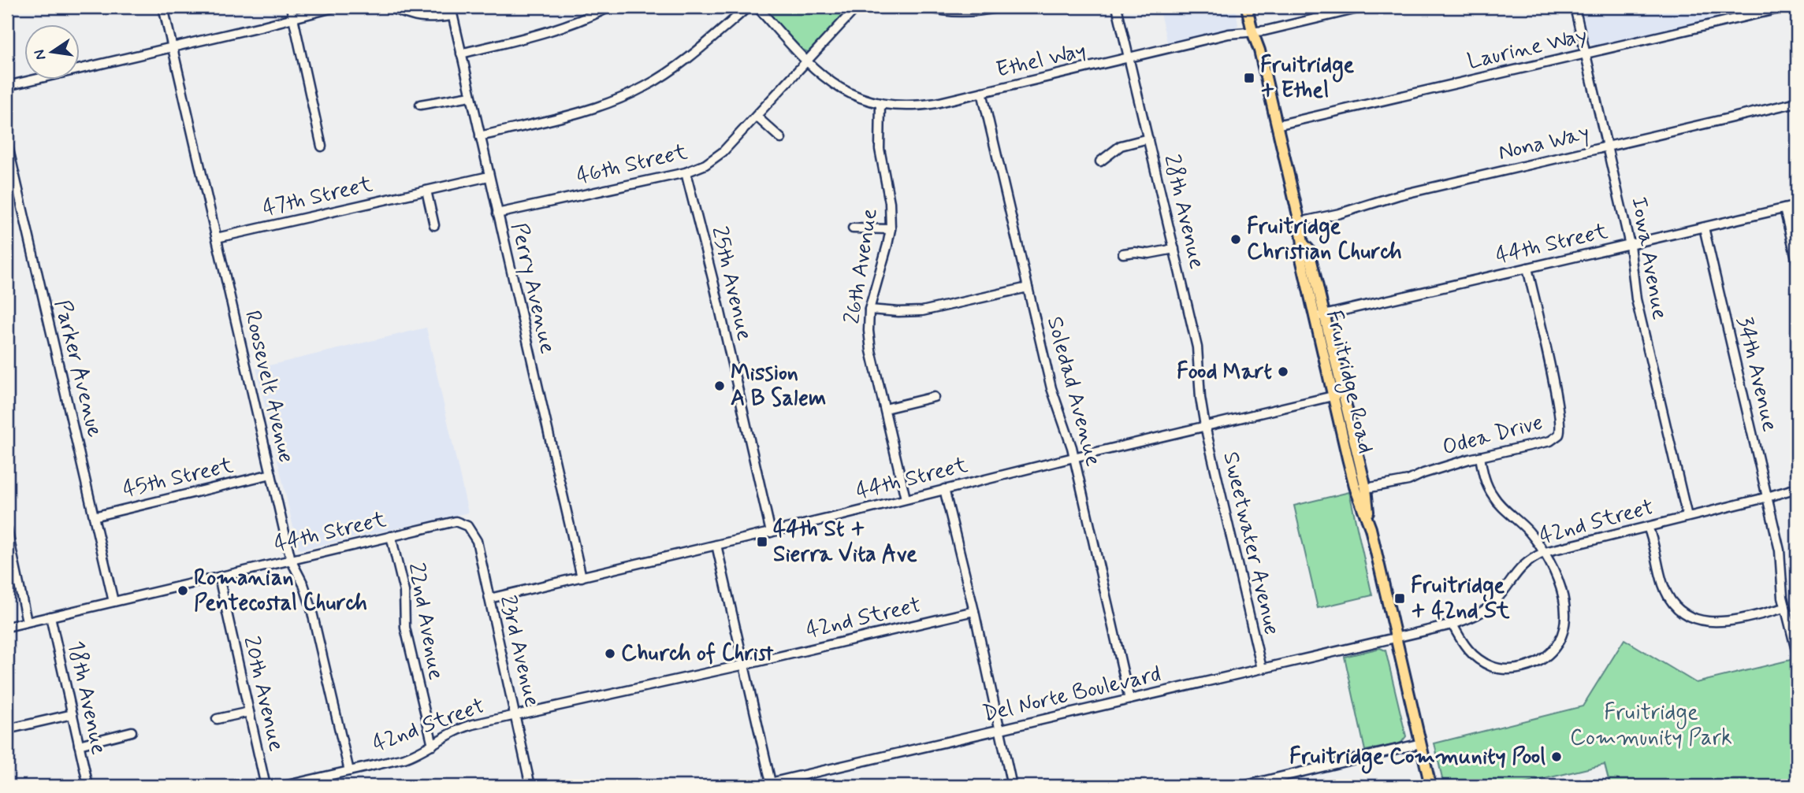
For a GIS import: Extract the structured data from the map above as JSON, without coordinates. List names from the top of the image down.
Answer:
{
  "streets": {
    "main road": ["Fruitridge Road"],
    "street": [
      "Laurine Way",
      "Ethel Way",
      "Nona Way",
      "46th Street",
      "47th Street",
      "28th Avenue",
      "44th Street",
      "Iowa Avenue",
      "26th Avenue",
      "25th Avenue",
      "Perry Avenue",
      "Parker Avenue",
      "34th Avenue",
      "Roosevelt Avenue",
      "Soledad Avenue",
      "Odea Drive",
      "45th Street",
      "42nd Street",
      "Sweetwater Avenue",
      "22nd Avenue",
      "23rd Avenue",
      "20th Avenue",
      "Del Norte Boulevard",
      "18th Avenue"
    ]
  },
  "crossings": [
    ["Laurine Way", "Iowa Avenue"],
    ["Laurine Way", "Fruitridge Road"],
    ["Ethel Way", "46th Street"],
    ["Ethel Way", "28th Avenue"],
    ["Ethel Way", "26th Avenue"],
    ["Ethel Way", "Fruitridge Road"],
    ["Ethel Way", "Soledad Avenue"],
    ["Nona Way", "Iowa Avenue"],
    ["Nona Way", "Fruitridge Road"],
    ["46th Street", "25th Avenue"],
    ["46th Street", "Perry Avenue"],
    ["47th Street", "Perry Avenue"],
    ["47th Street", "Roosevelt Avenue"],
    ["28th Avenue", "44th Street"],
    ["28th Avenue", "Sweetwater Avenue"],
    ["44th Street", "Iowa Avenue"],
    ["44th Street", "26th Avenue"],
    ["44th Street", "25th Avenue"],
    ["44th Street", "Perry Avenue"],
    ["44th Street", "Parker Avenue"],
    ["44th Street", "34th Avenue"],
    ["44th Street", "Fruitridge Road"],
    ["44th Street", "Roosevelt Avenue"],
    ["44th Street", "Soledad Avenue"],
    ["44th Street", "Odea Drive"],
    ["44th Street", "Sweetwater Avenue"],
    ["44th Street", "22nd Avenue"],
    ["44th Street", "23rd Avenue"],
    ["44th Street", "20th Avenue"],
    ["44th Street", "18th Avenue"],
    ["Iowa Avenue", "42nd Street"],
    ["Parker Avenue", "45th Street"],
    ["34th Avenue", "42nd Street"],
    ["Fruitridge Road", "Odea Drive"],
    ["Fruitridge Road", "42nd Street"],
    ["Fruitridge Road", "Del Norte Boulevard"],
    ["Roosevelt Avenue", "45th Street"],
    ["Roosevelt Avenue", "42nd Street"],
    ["Soledad Avenue", "Del Norte Boulevard"],
    ["42nd Street", "22nd Avenue"],
    ["42nd Street", "23rd Avenue"],
    ["42nd Street", "Del Norte Boulevard"],
    ["Sweetwater Avenue", "Del Norte Boulevard"]
  ],
  "parks": ["Fruitridge Community Park"],
  "places": {
    "transit": ["Fruitridge + Ethel", "44th St + Sierra Vita Ave", "Fruitridge + 42nd St"],
    "other": [
      "Fruitridge Christian Church",
      "Food Mart",
      "Mission A B Salem",
      "Romanian Pentecostal Church",
      "Church of Christ",
      "Fruitridge Community Pool"
    ]
  },
  "north": "left"
}
